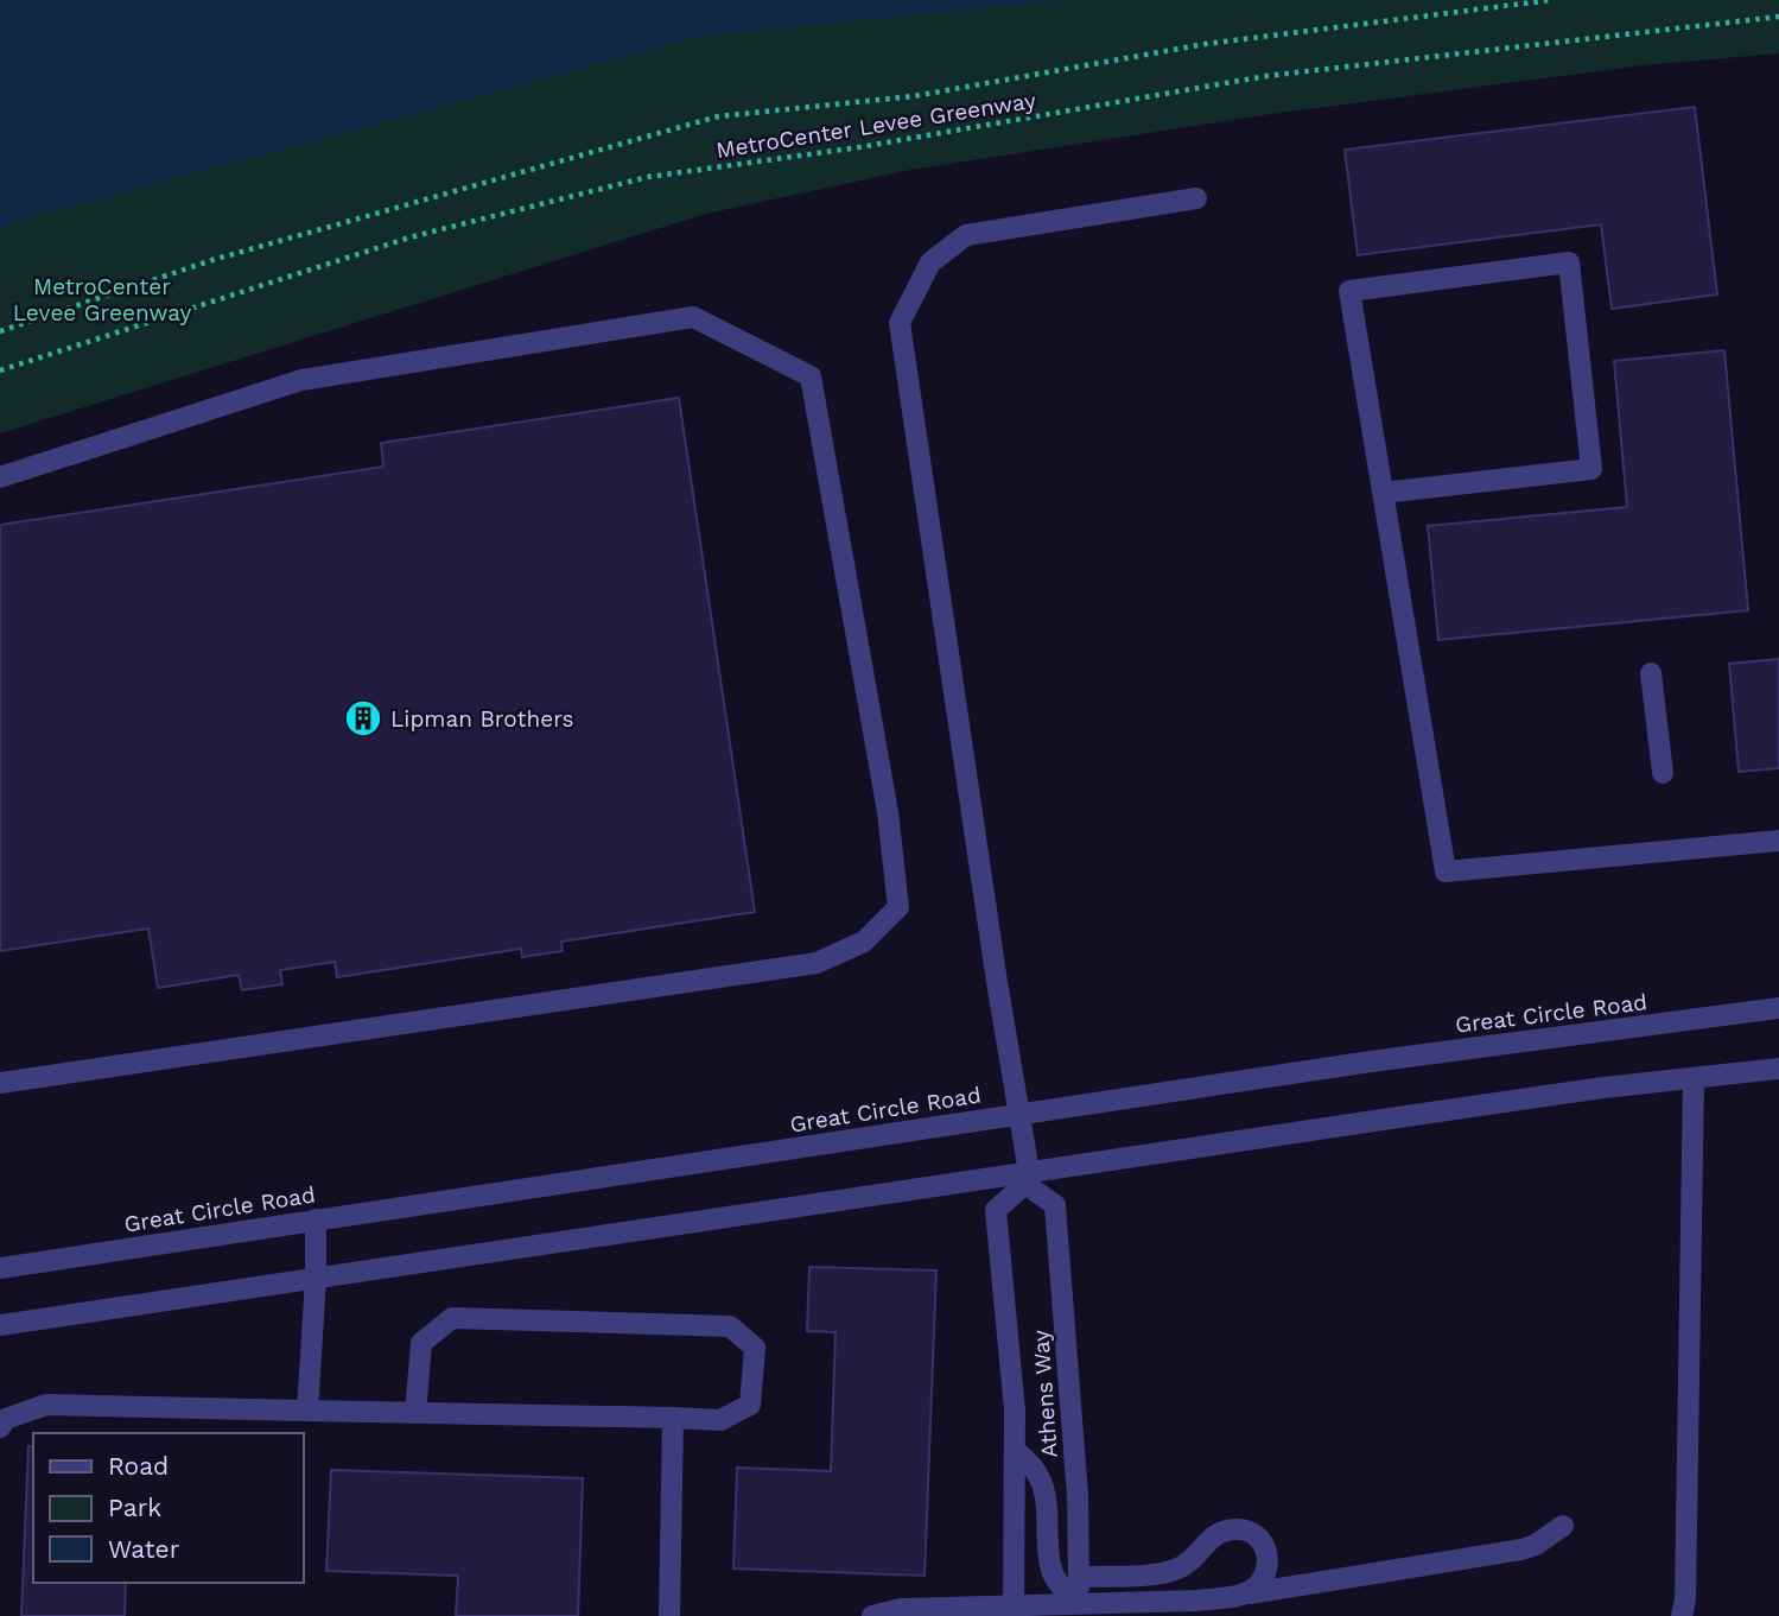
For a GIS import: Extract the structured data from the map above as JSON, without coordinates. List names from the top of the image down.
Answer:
{
  "streets": {
    "street": ["Great Circle Road", "Athens Way"],
    "path": ["MetroCenter Levee Greenway"]
  },
  "parks": ["MetroCenter Levee Greenway"],
  "places": {
    "building": ["Lipman Brothers"]
  },
  "legend": ["Road", "Park", "Water"]
}
